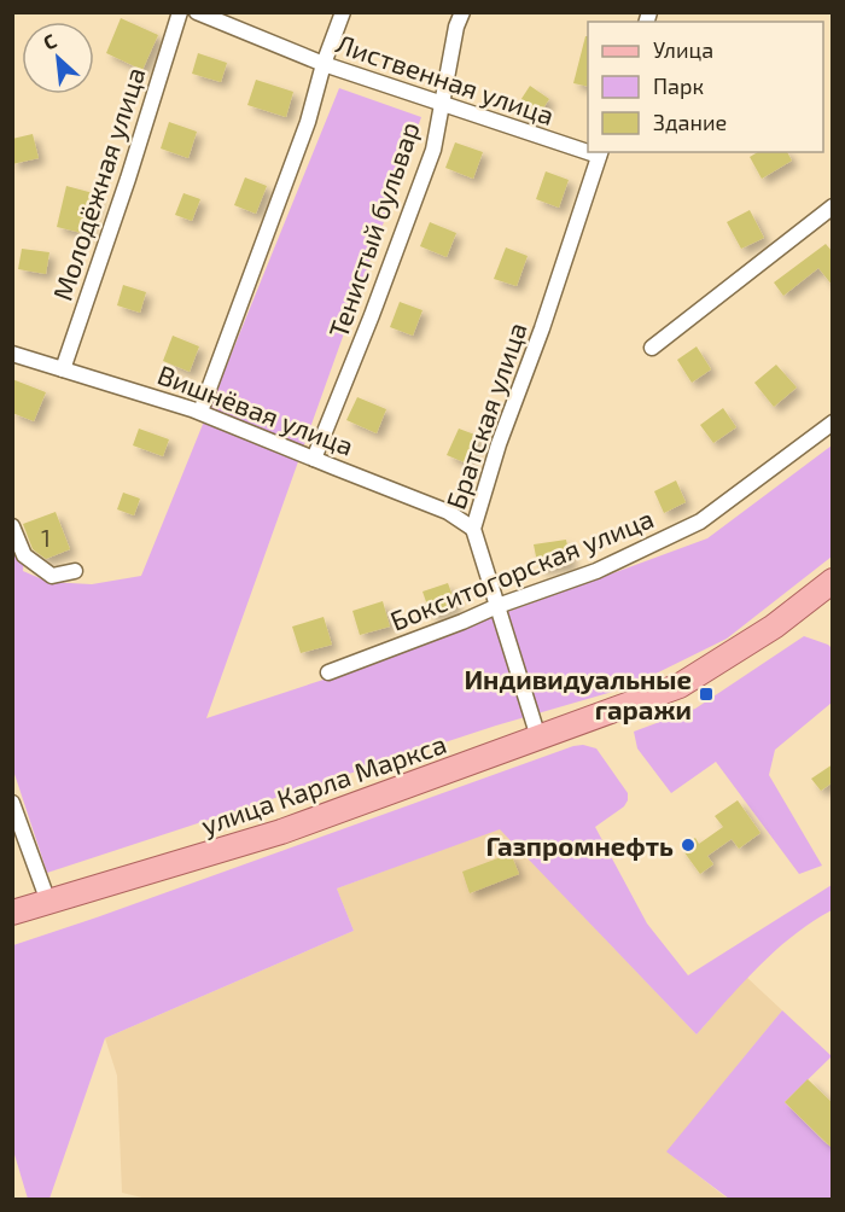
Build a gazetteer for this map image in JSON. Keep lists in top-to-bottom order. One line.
{"streets":{"main road":["улица Карла Маркса"],"street":["Лиственная улица","Молодёжная улица","Тенистый бульвар","Вишнёвая улица","Братская улица","Бокситогорская улица"]},"crossings":[["Лиственная улица","Тенистый бульвар"],["Молодёжная улица","Вишнёвая улица"],["Тенистый бульвар","Вишнёвая улица"],["Вишнёвая улица","Братская улица"],["Братская улица","Бокситогорская улица"],["Братская улица","улица Карла Маркса"]],"places":{"transit":["Индивидуальные гаражи"],"other":["Газпромнефть"]},"house_numbers":["1"],"legend":["Улица","Парк","Здание"],"north":"top left"}
